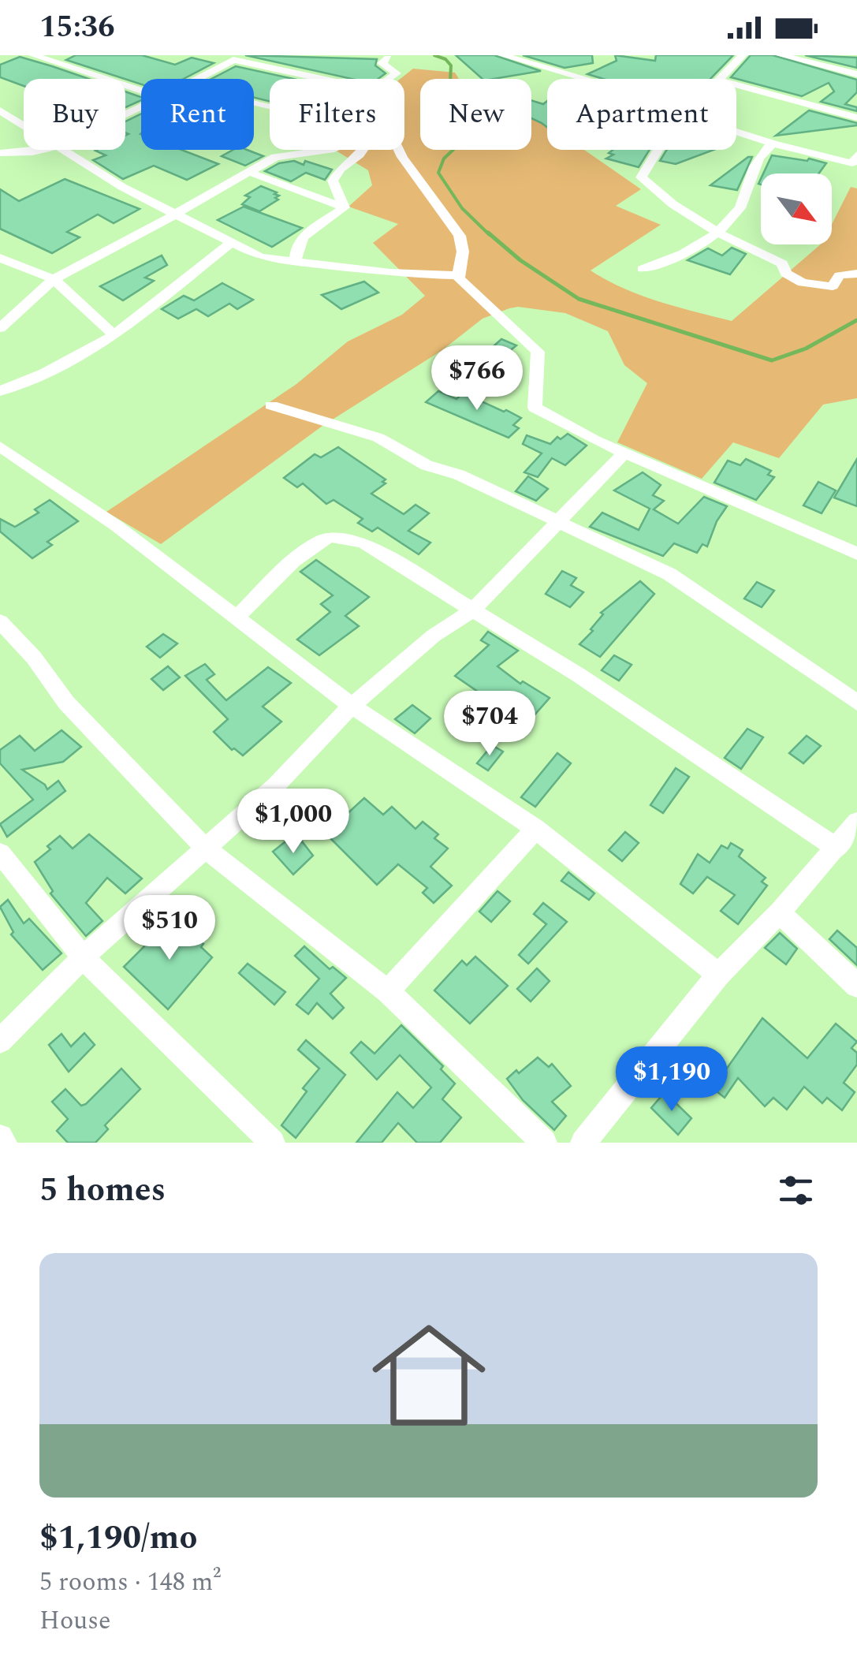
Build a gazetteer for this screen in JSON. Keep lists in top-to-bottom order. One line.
{"north":"bottom right","page":{"status":"15:36","chip":["Buy","Rent","Filters","New","Apartment"],"price":["$766","$704","$1,000","$510","$1,190"],"heading":"5 homes","list":[{"name":"$1,190/mo","note":"5 rooms · 148 m² · House"}]}}
